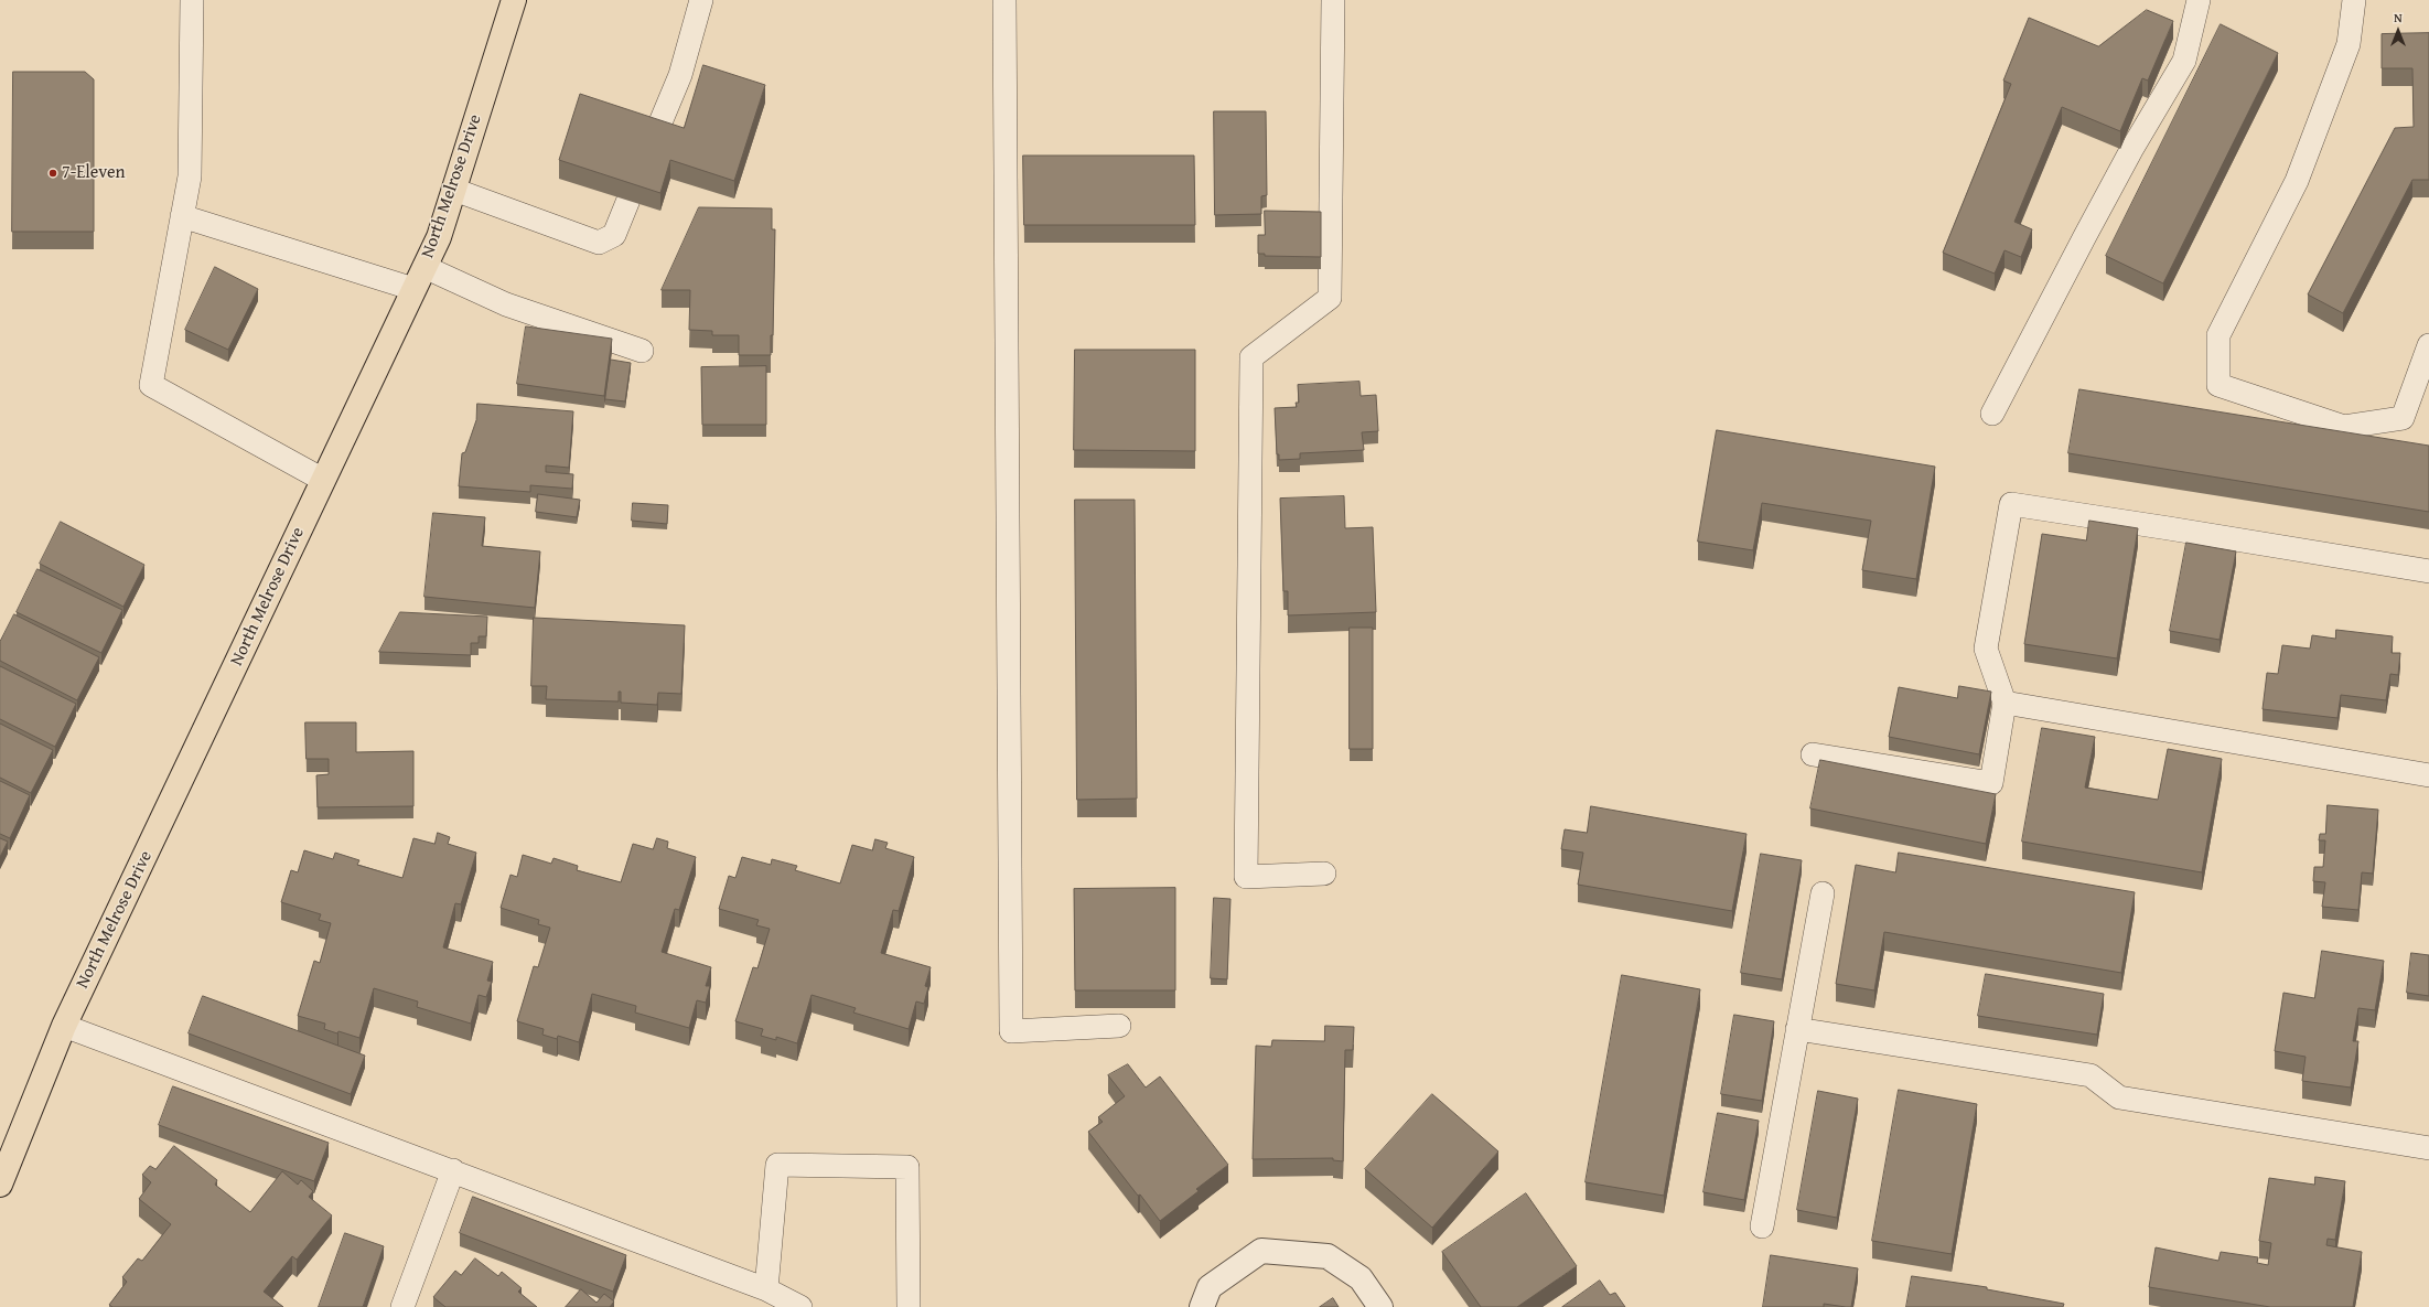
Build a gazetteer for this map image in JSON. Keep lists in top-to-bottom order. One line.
{"streets":{"main road":["North Melrose Drive"]},"places":["7-Eleven"],"north":"top"}
